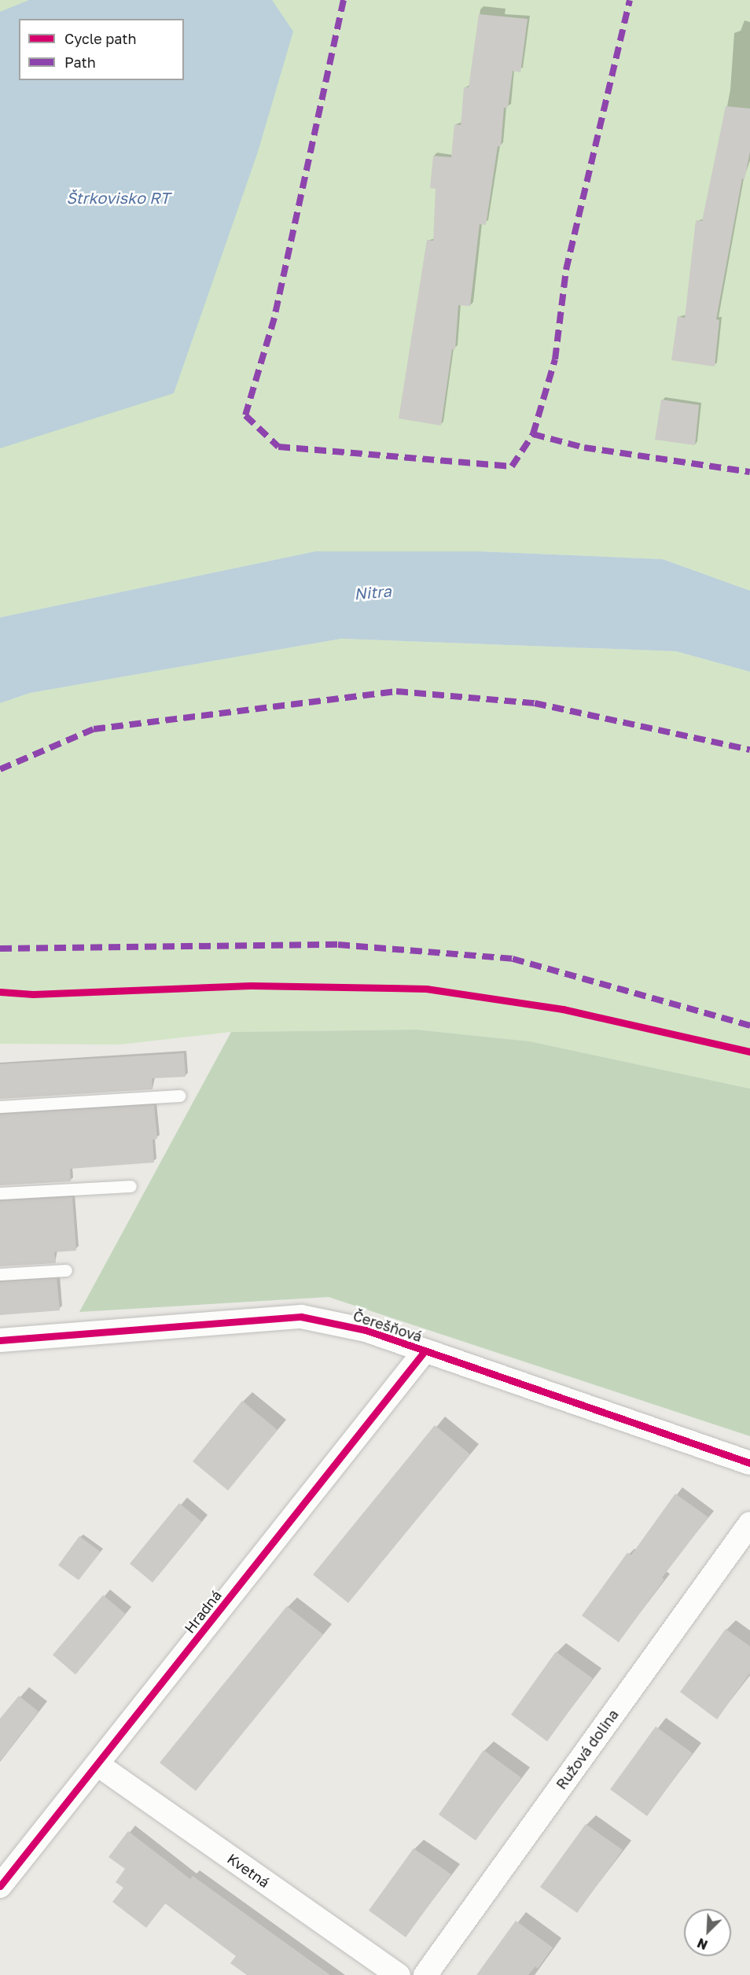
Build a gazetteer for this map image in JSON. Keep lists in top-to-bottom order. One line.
{"streets":{"street":["Čerešňová","Hradná","Ružová dolina","Kvetná"]},"crossings":[["Čerešňová","Hradná"],["Hradná","Kvetná"]],"water":["Štrkovisko RT","Nitra"],"legend":["Cycle path","Path"],"north":"bottom left"}
